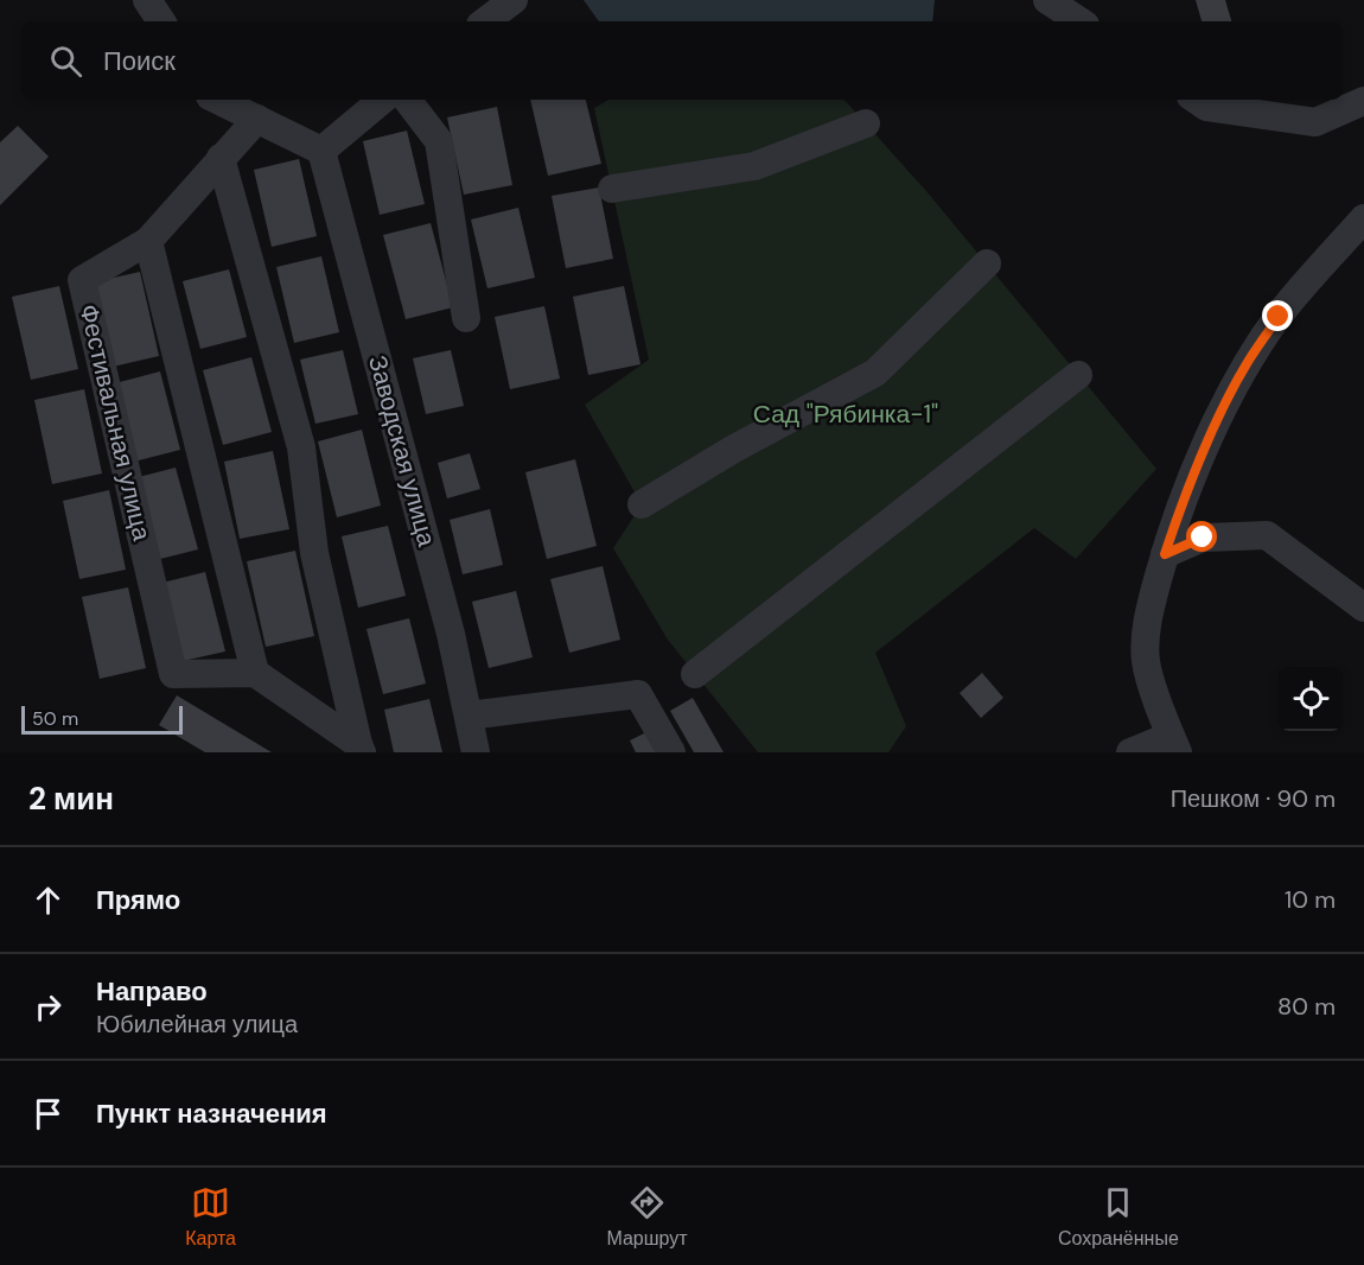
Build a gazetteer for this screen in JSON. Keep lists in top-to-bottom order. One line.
{"streets":{"street":["Фестивальная улица","Заводская улица"]},"parks":["Сад \"Рябинка-1\""],"scale_bar":"50 m","page":{"search":"Поиск","scale":"50 m","heading":["2 мин","Пешком · 90 m"],"list":[["Прямо","10 m"],["Направо","Юбилейная улица","80 m"],"Пункт назначения"],"nav":["Карта","Маршрут","Сохранённые"]}}
